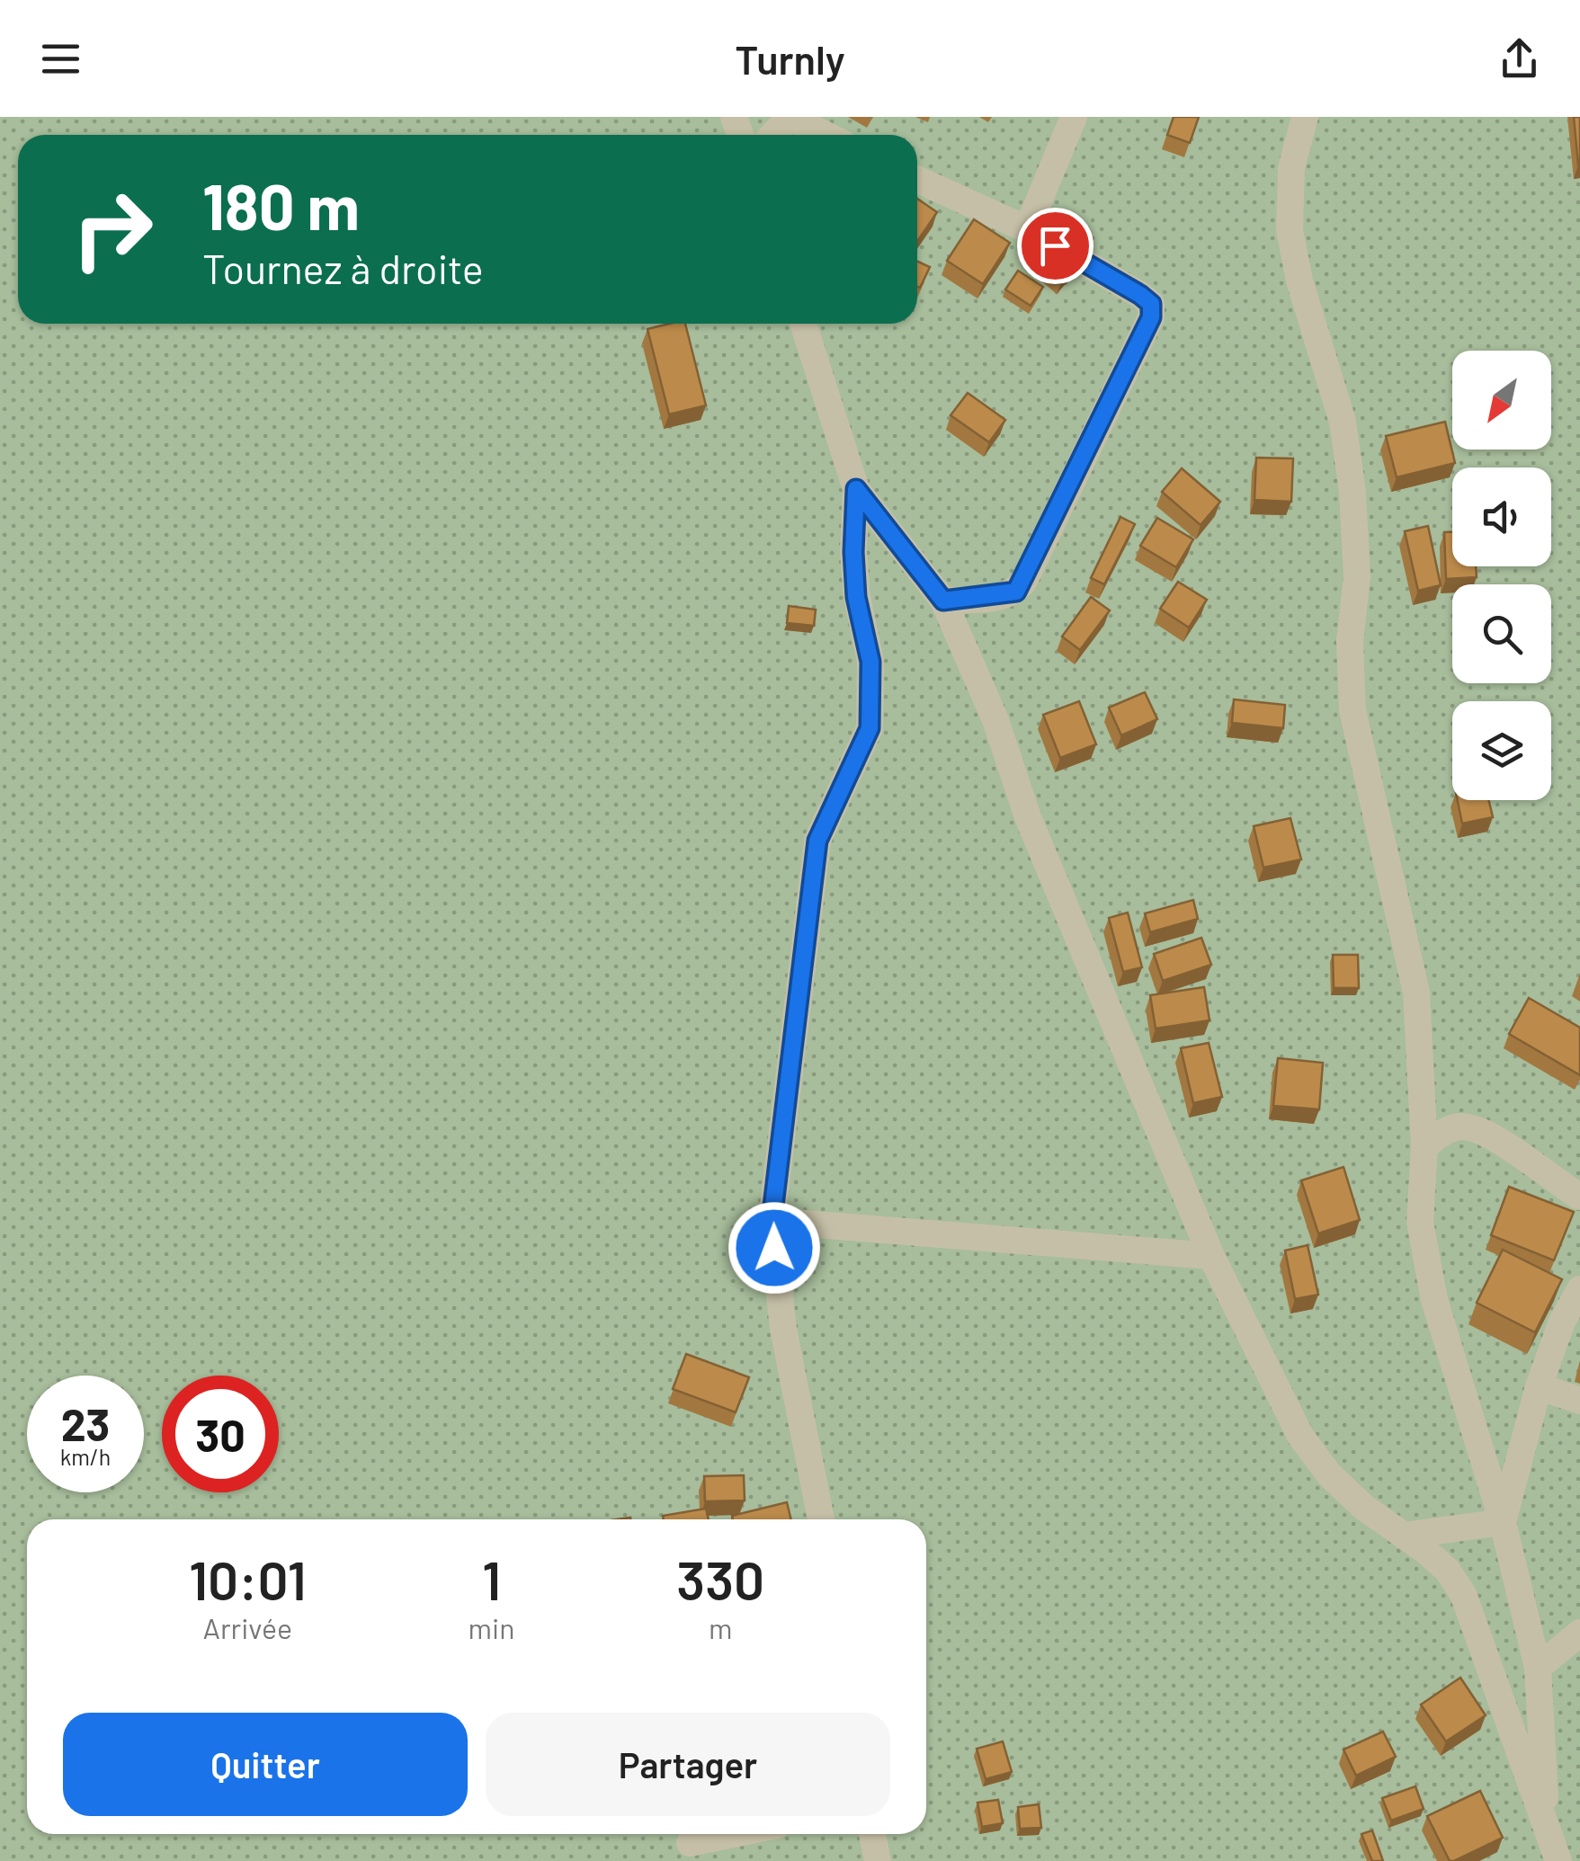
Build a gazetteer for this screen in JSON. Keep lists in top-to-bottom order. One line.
{"north":"bottom left","page":{"header":"Turnly","turn":["180 m","Tournez à droite"],"speed":"23 km/h","limit":"30","eta":["10:01","Arrivée","1","min","330","m"],"buttons":["Quitter","Partager"]}}
